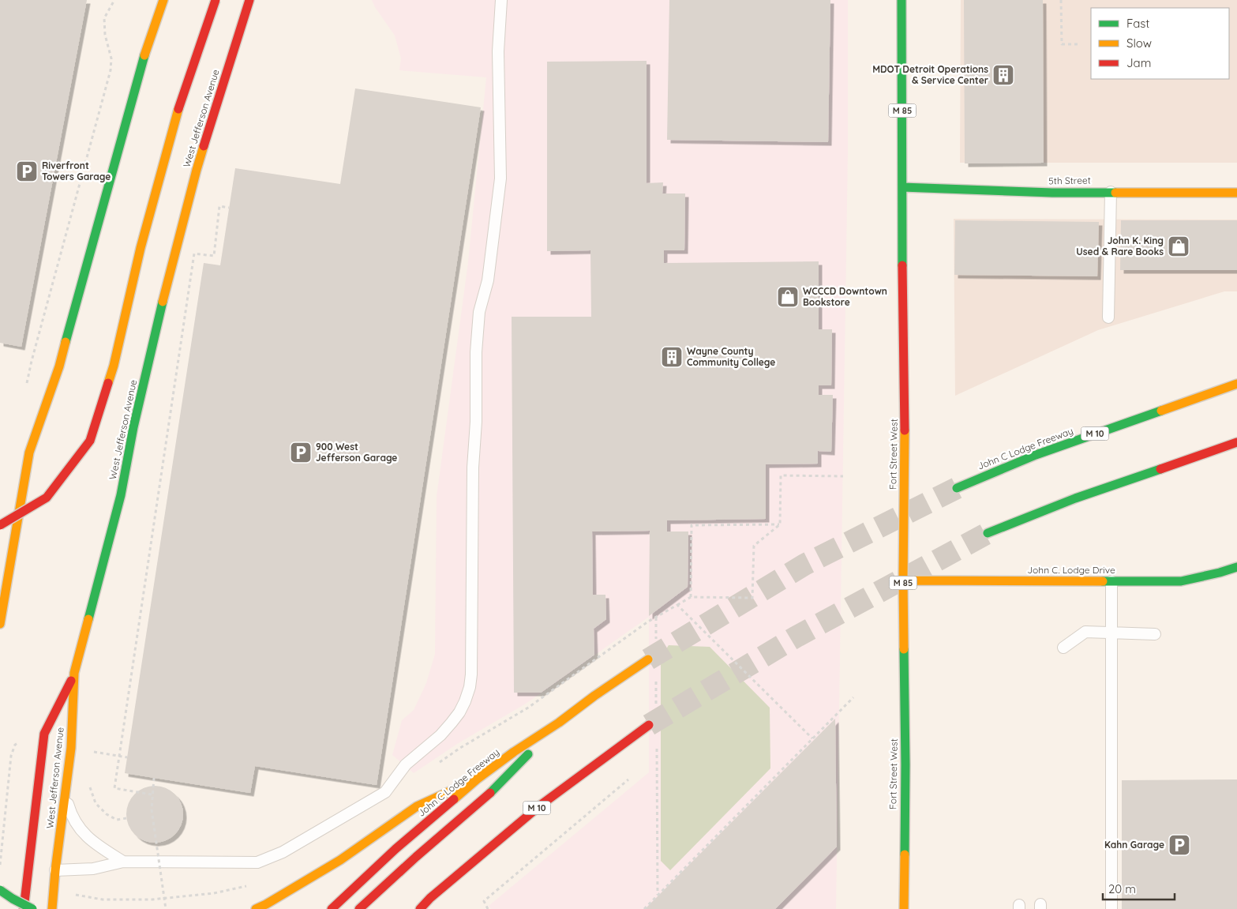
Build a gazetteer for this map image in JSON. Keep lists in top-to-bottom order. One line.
{"streets":{"main road":["M 85","West Jefferson Avenue","5th Street","M 10","John C Lodge Freeway","Fort Street West","John C. Lodge Drive"]},"crossings":[["5th Street","Fort Street West"],["Fort Street West","John C. Lodge Drive"]],"places":{"building":["MDOT Detroit Operations & Service Center","Wayne County Community College"],"parking":["Riverfront Towers Garage","900 West Jefferson Garage","Kahn Garage"],"shop":["John K. King Used & Rare Books","WCCCD Downtown Bookstore"]},"legend":["Fast","Slow","Jam"],"scale_bar":"20 m"}
